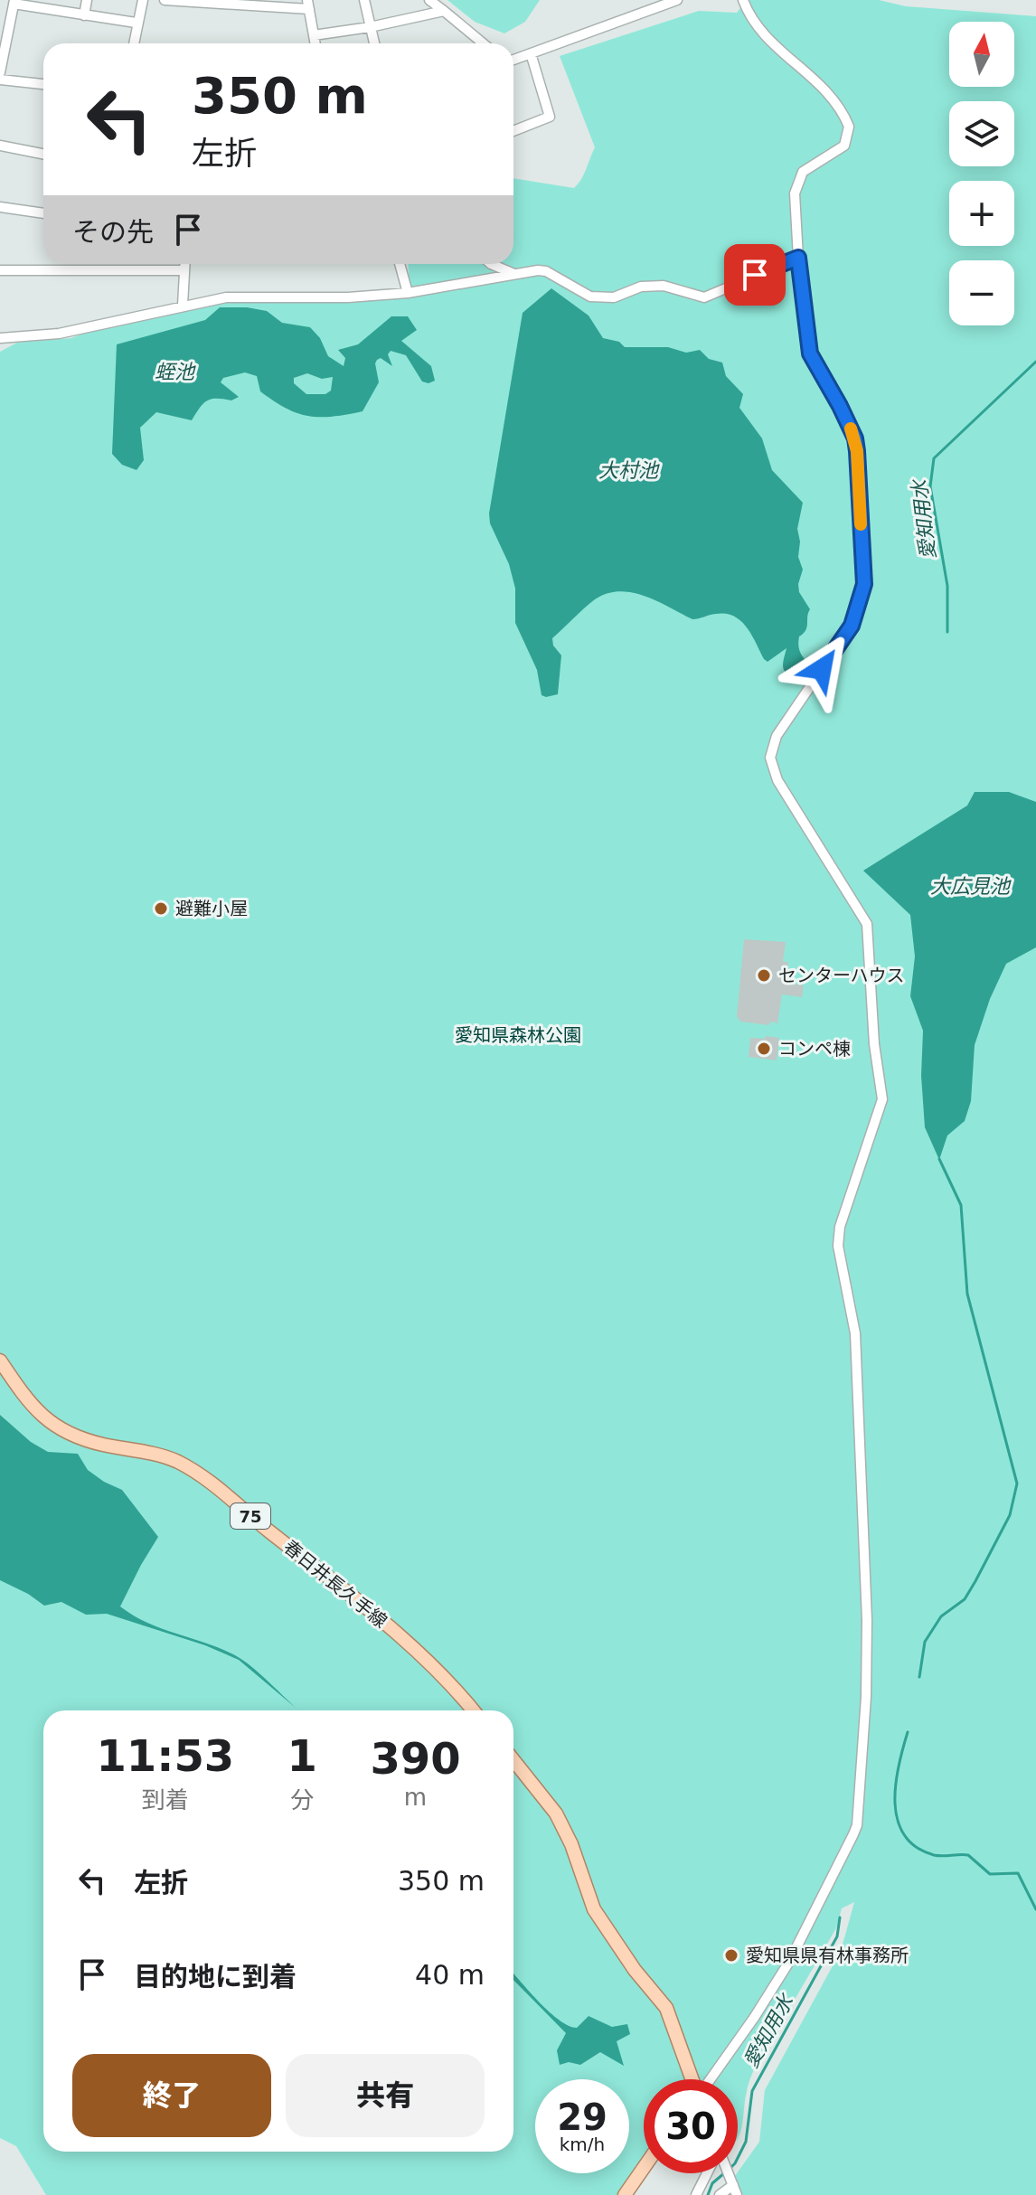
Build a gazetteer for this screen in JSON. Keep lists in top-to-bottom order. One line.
{"streets":{"main road":["75","春日井長久手線"]},"water":["蛭池","大村池","愛知用水","大広見池"],"parks":["愛知県森林公園"],"places":["避難小屋","センターハウス","コンペ棟","愛知県県有林事務所"],"north":"top","page":{"map_buttons":["+","−"],"turn":["350 m","左折"],"then":"その先","eta":["11:53","到着","1","分","390","m"],"list":[{"name":"左折","value":"350 m"},{"name":"目的地に到着","value":"40 m"}],"buttons":["終了","共有"],"speed":"29 km/h","limit":"30"}}
